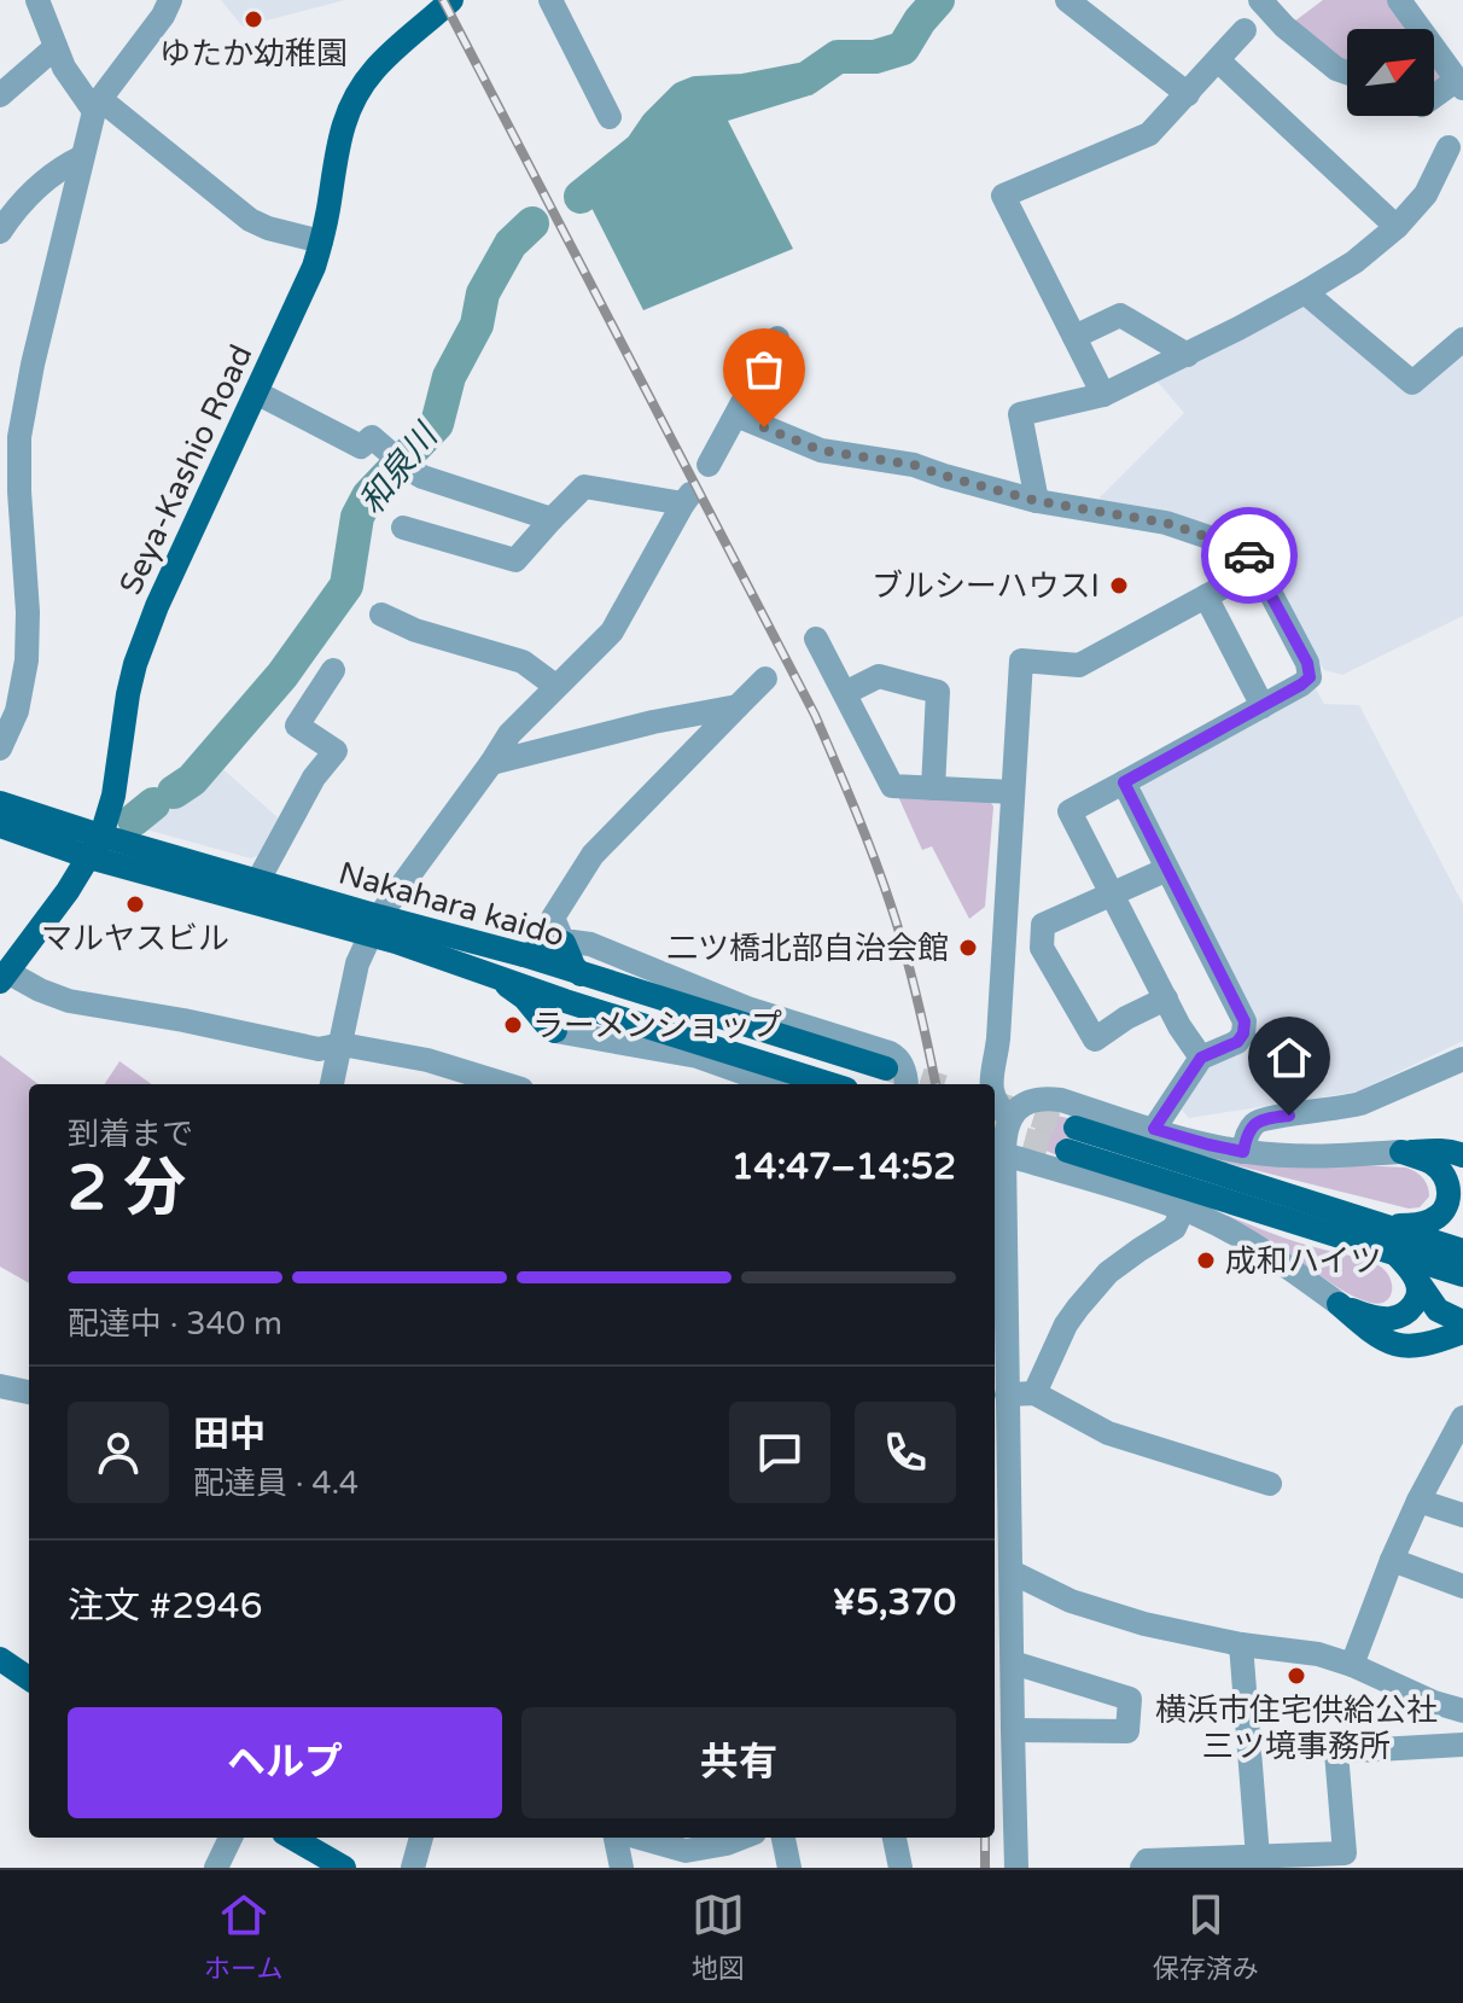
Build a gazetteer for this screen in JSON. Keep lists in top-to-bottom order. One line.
{"streets":{"main road":["Seya-Kashio Road","Nakahara kaido"]},"crossings":[["Seya-Kashio Road","Nakahara kaido"]],"water":["和泉川"],"places":["ゆたか幼稚園","ブルシーハウスI","マルヤスビル","二ツ橋北部自治会館","ラーメンショップ","成和ハイツ","横浜市住宅供給公社 三ツ境事務所"],"north":"top right","page":{"heading":["2 分","到着まで","14:47–14:52"],"panel":["田中","配達員 · 4.4","注文 #2946","¥5,370"],"bar":"配達中 · 340 m","buttons":["ヘルプ","共有"],"tabs":["ホーム","地図","保存済み"]}}
